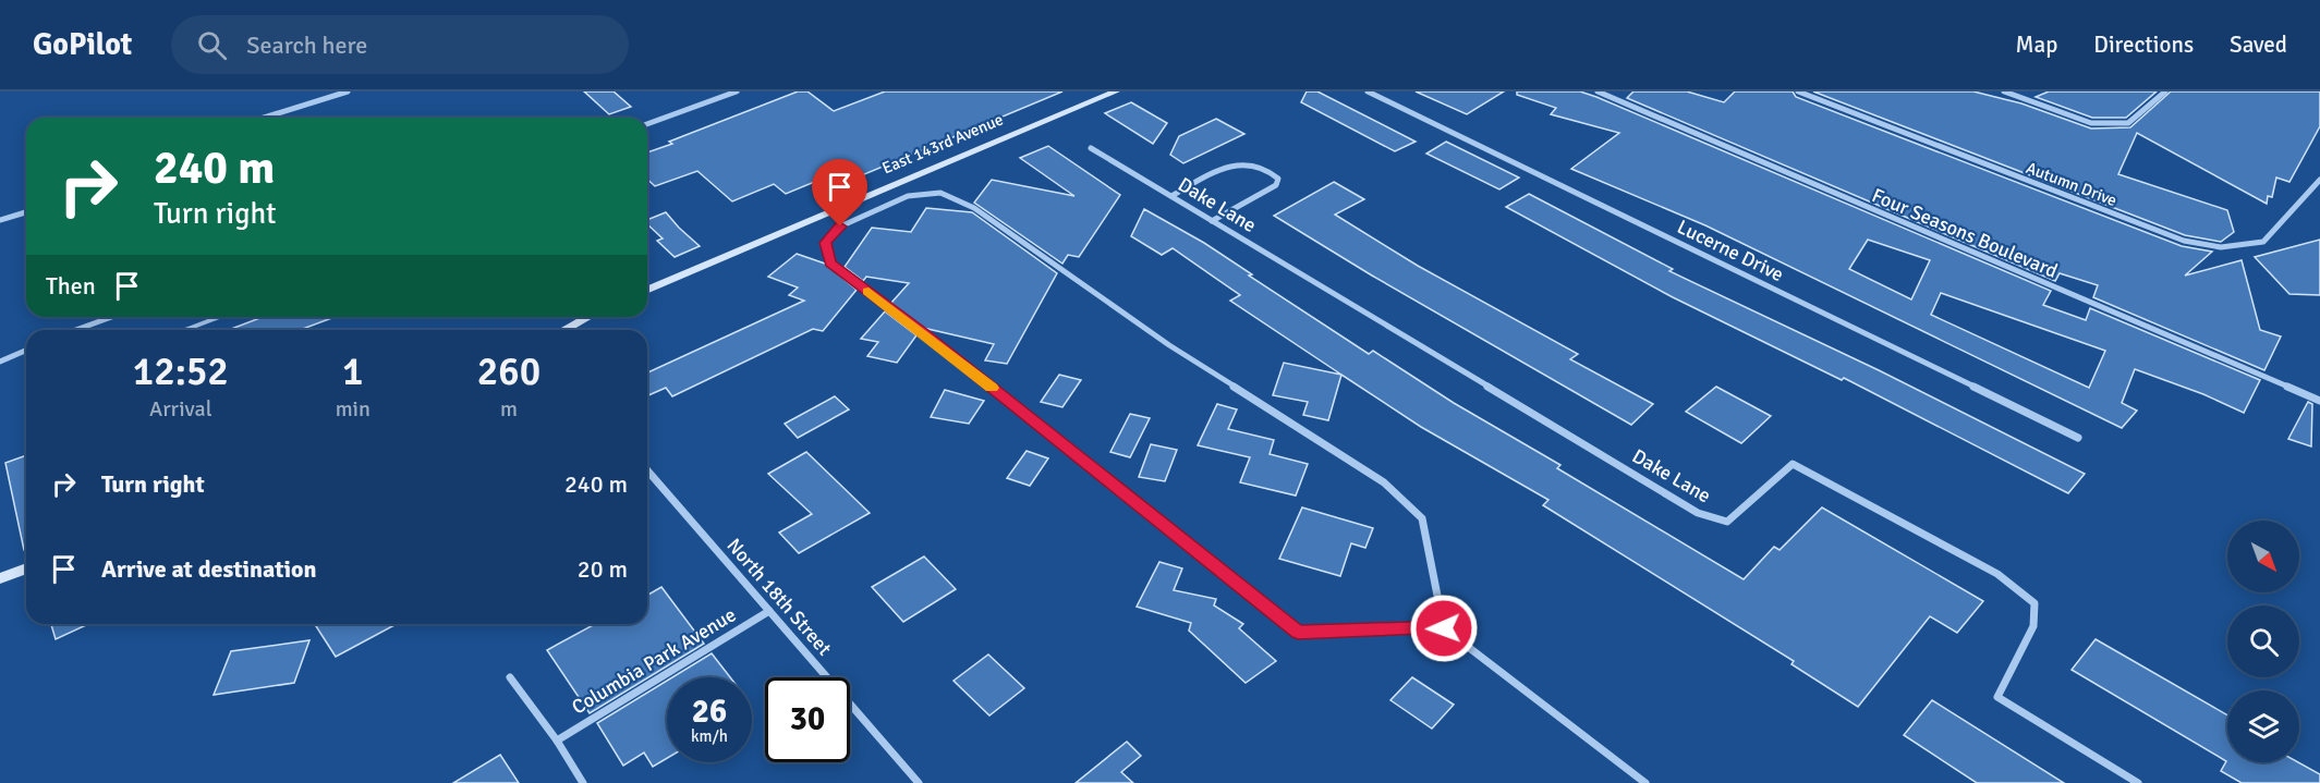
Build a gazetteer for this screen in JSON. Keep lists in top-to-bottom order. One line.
{"streets":{"street":["East 143rd Avenue","Autumn Drive","Dake Lane","Four Seasons Boulevard","Lucerne Drive","North 18th Street","Columbia Park Avenue"]},"crossings":[["North 18th Street","Columbia Park Avenue"]],"north":"bottom right","page":{"header":"GoPilot","search":"Search here","nav":["Map","Directions","Saved"],"turn":["240 m","Turn right"],"then":"Then","eta":["12:52","Arrival","1","min","260","m"],"list":[{"name":"Turn right","value":"240 m"},{"name":"Arrive at destination","value":"20 m"}],"speed":"26 km/h","limit":"30"}}
